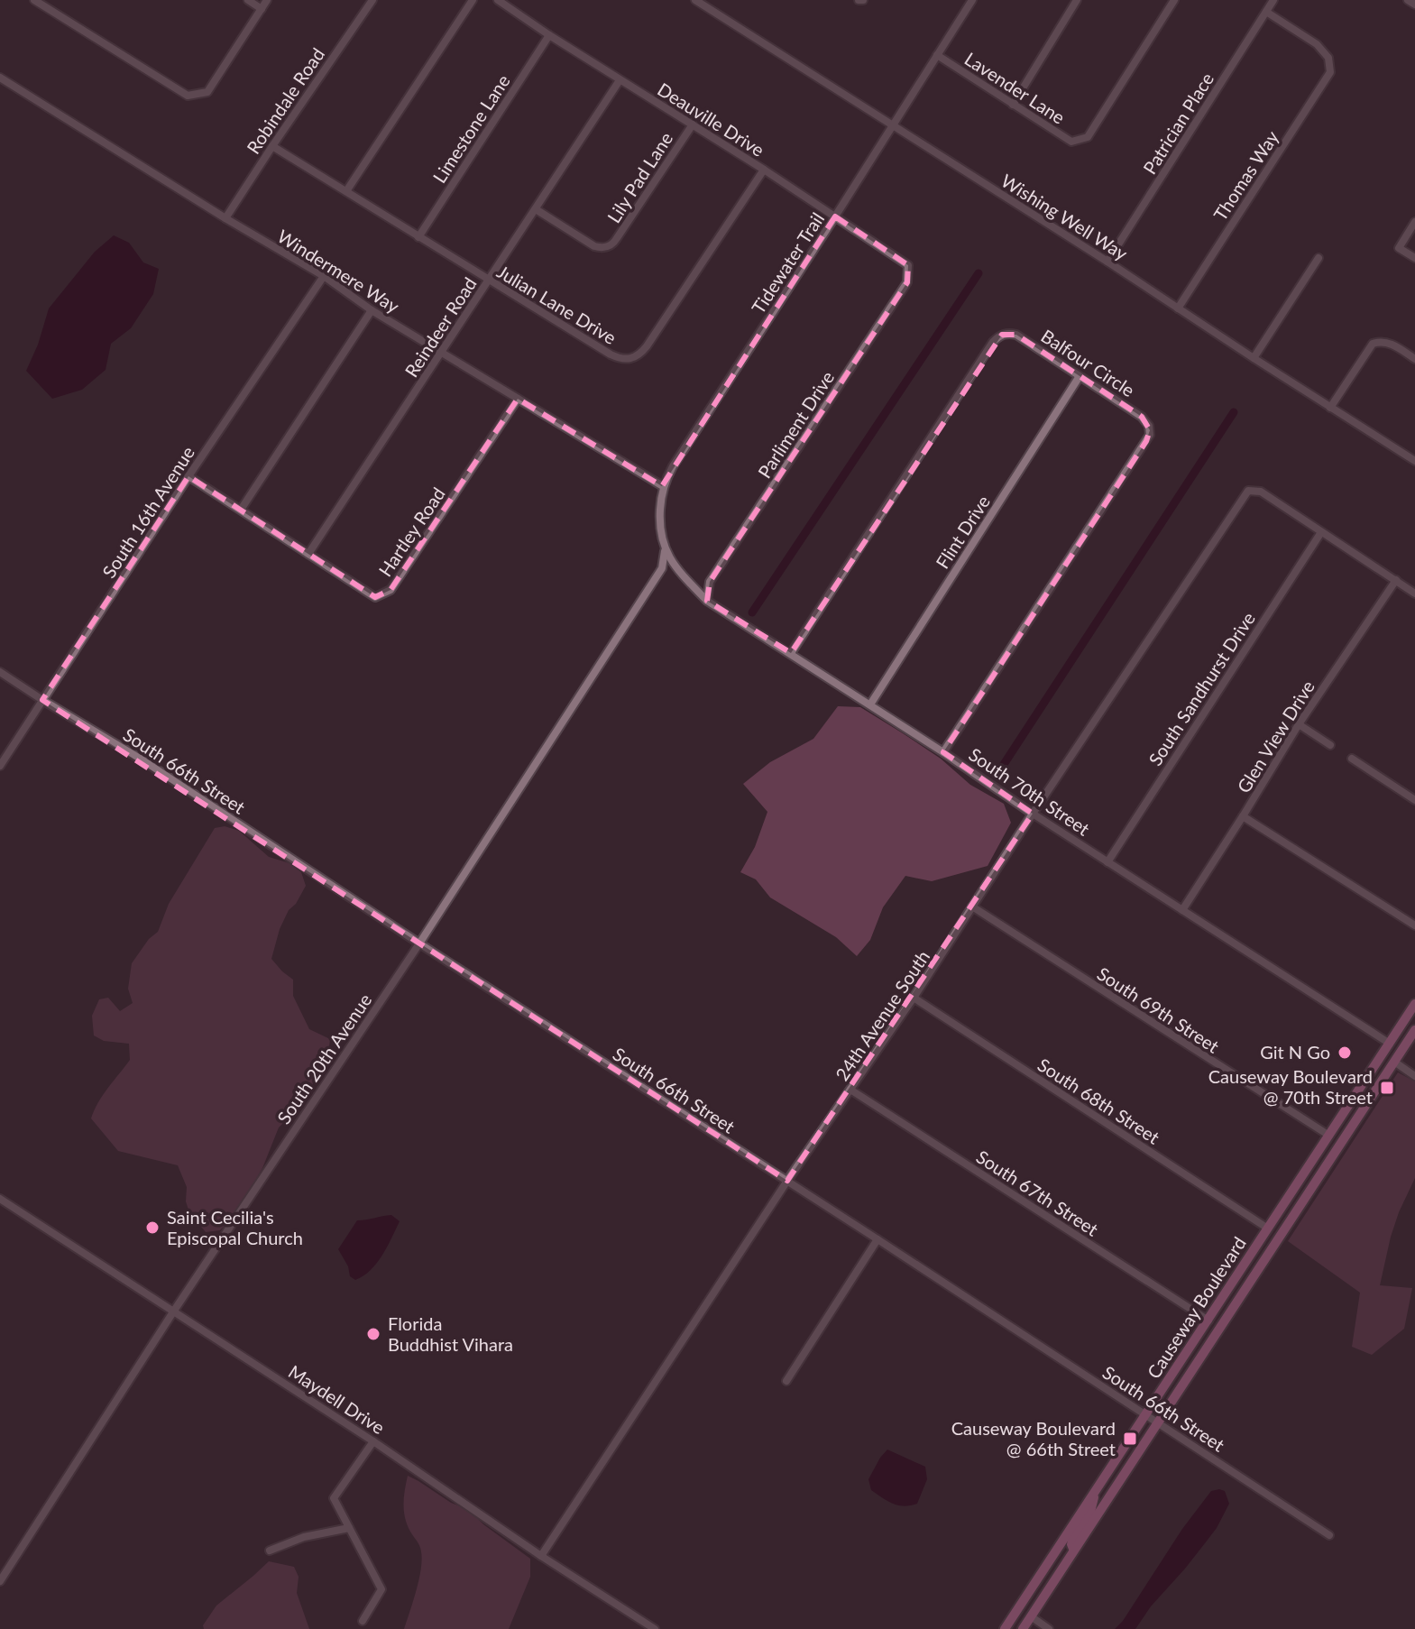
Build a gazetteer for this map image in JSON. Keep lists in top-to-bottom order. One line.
{"streets":{"main road":["Causeway Boulevard"],"street":["Lavender Lane","Robindale Road","Deauville Drive","Patrician Place","Limestone Lane","Thomas Way","Lily Pad Lane","Wishing Well Way","Tidewater Trail","Windermere Way","Julian Lane Drive","Reindeer Road","Balfour Circle","Parliment Drive","South 16th Avenue","Hartley Road","Flint Drive","South Sandhurst Drive","Glen View Drive","South 66th Street","South 70th Street","South 69th Street","24th Avenue South","South 20th Avenue","South 68th Street","South 67th Street","Maydell Drive"]},"crossings":[["Lavender Lane","Tidewater Trail"],["Robindale Road","Windermere Way"],["Robindale Road","Julian Lane Drive"],["Deauville Drive","Limestone Lane"],["Deauville Drive","Lily Pad Lane"],["Deauville Drive","Tidewater Trail"],["Deauville Drive","Julian Lane Drive"],["Deauville Drive","Reindeer Road"],["Deauville Drive","Parliment Drive"],["Patrician Place","Thomas Way"],["Patrician Place","Wishing Well Way"],["Limestone Lane","Julian Lane Drive"],["Thomas Way","Wishing Well Way"],["Lily Pad Lane","Reindeer Road"],["Wishing Well Way","Tidewater Trail"],["Tidewater Trail","Windermere Way"],["Tidewater Trail","South 70th Street"],["Tidewater Trail","South 20th Avenue"],["Windermere Way","Reindeer Road"],["Windermere Way","South 16th Avenue"],["Windermere Way","Hartley Road"],["Julian Lane Drive","Reindeer Road"],["Reindeer Road","Hartley Road"],["Balfour Circle","Flint Drive"],["Balfour Circle","South 70th Street"],["Parliment Drive","South 70th Street"],["South 16th Avenue","Hartley Road"],["South 16th Avenue","South 66th Street"],["Flint Drive","South 70th Street"],["South Sandhurst Drive","South 70th Street"],["South Sandhurst Drive","24th Avenue South"],["Glen View Drive","South 70th Street"],["South 66th Street","24th Avenue South"],["South 66th Street","South 20th Avenue"],["South 66th Street","Causeway Boulevard"],["South 70th Street","24th Avenue South"],["South 70th Street","South 20th Avenue"],["South 70th Street","Causeway Boulevard"],["South 69th Street","24th Avenue South"],["South 69th Street","Causeway Boulevard"],["24th Avenue South","South 68th Street"],["24th Avenue South","South 67th Street"],["24th Avenue South","Maydell Drive"],["South 20th Avenue","Maydell Drive"],["South 68th Street","Causeway Boulevard"],["South 67th Street","Causeway Boulevard"]],"places":{"other":["Git N Go","Saint Cecilia's Episcopal Church","Florida Buddhist Vihara"],"transit":["Causeway Boulevard @ 70th Street","Causeway Boulevard @ 66th Street"]}}
